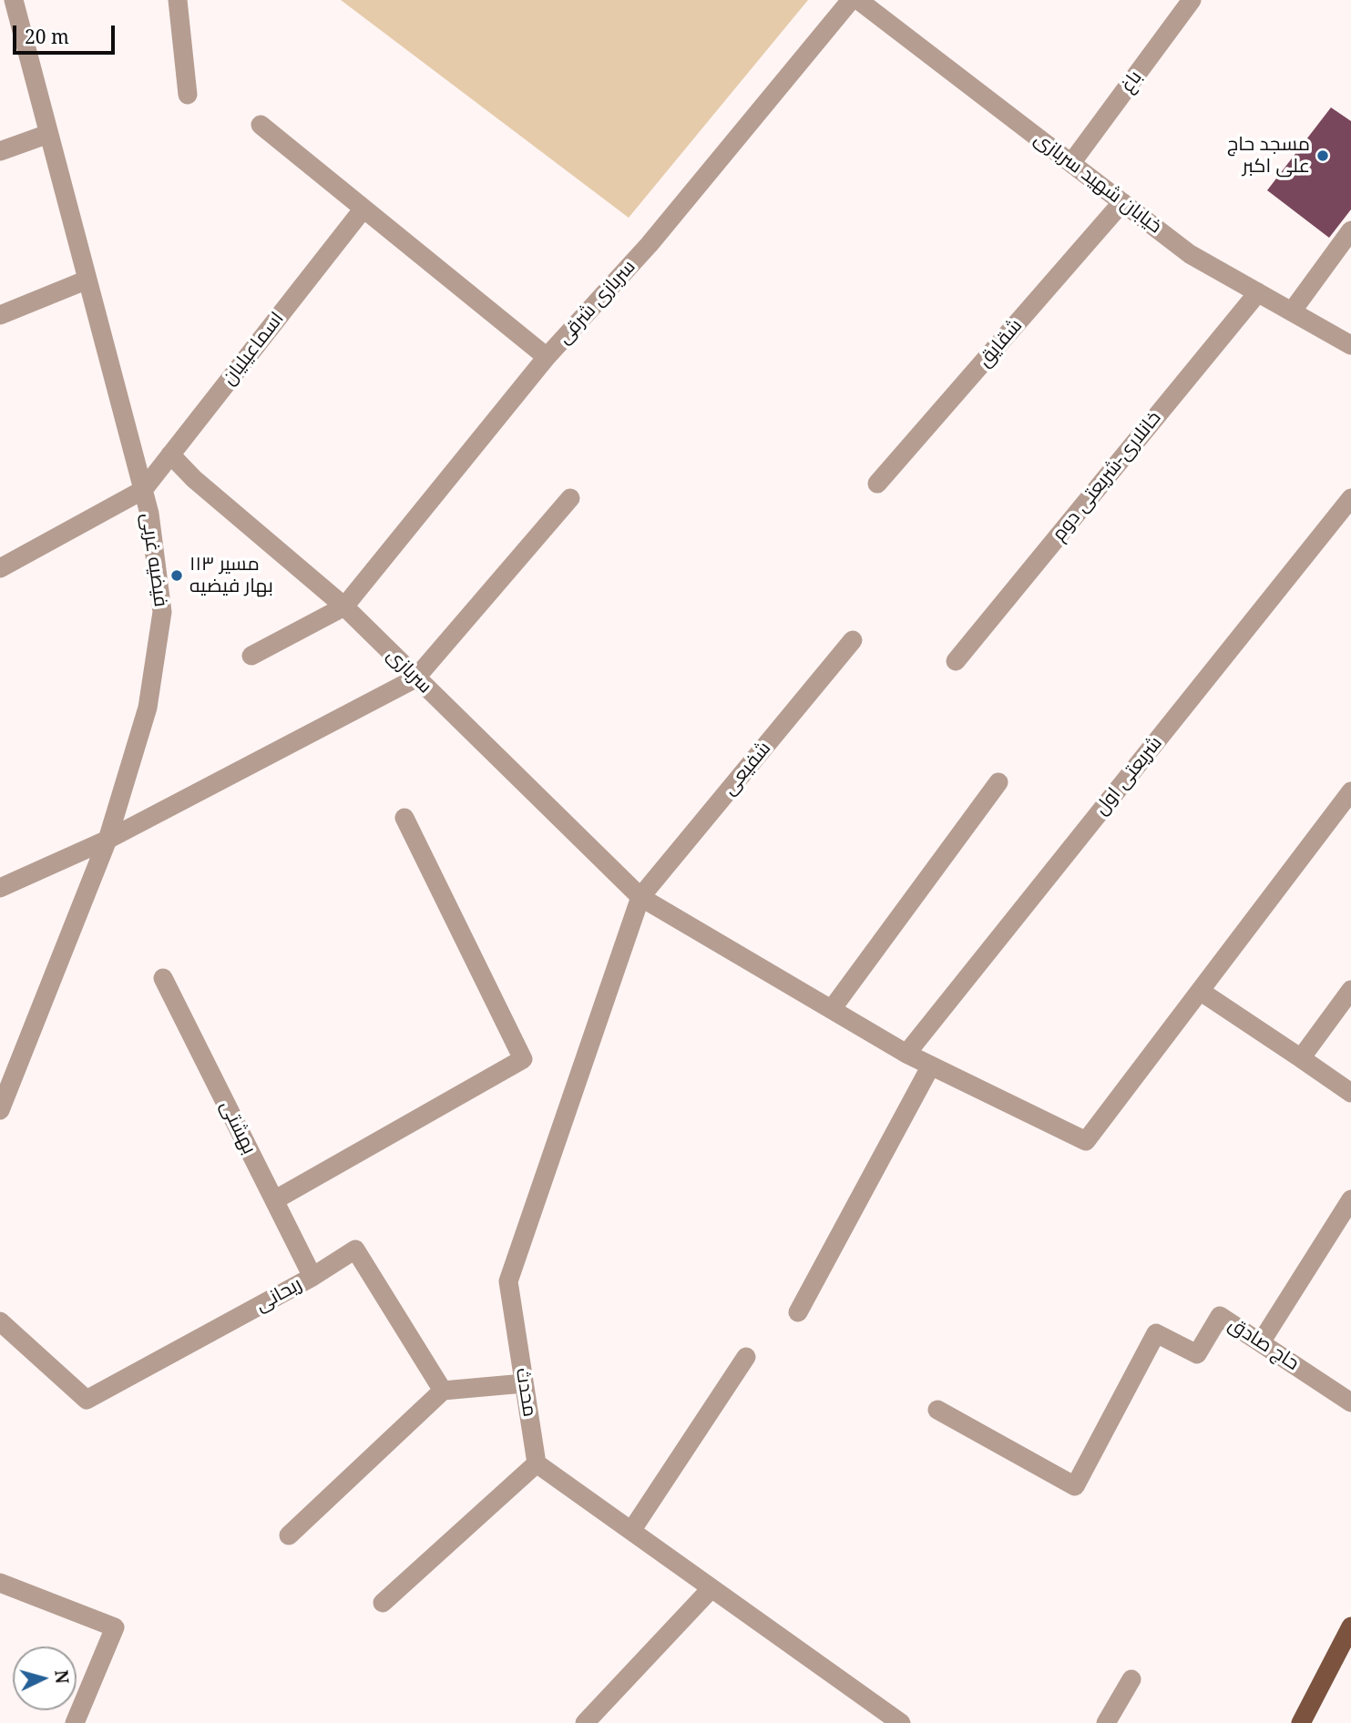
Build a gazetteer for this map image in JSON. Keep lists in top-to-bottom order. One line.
{"streets":{"street":["باغ","خیابان شهید سربازی","سربازی شرقی","شقایق","اسماعیلیان","خانلاری-شریعتی دوم","فیضیه غربی","سربازی","شفیعی","شریعتی اول","بهشتی","ریحانی","حاج صادق","محدث"]},"crossings":[["باغ","خیابان شهید سربازی"],["خیابان شهید سربازی","شقایق"],["خیابان شهید سربازی","خانلاری-شریعتی دوم"],["سربازی شرقی","سربازی"],["اسماعیلیان","فیضیه غربی"],["اسماعیلیان","سربازی"],["سربازی","شفیعی"],["سربازی","شریعتی اول"],["سربازی","محدث"],["شفیعی","محدث"],["بهشتی","ریحانی"]],"places":["مسجد حاج علی اکبر","مسیر ۱۱۳ بهار فیضیه"],"scale_bar":"20 m","north":"right"}
